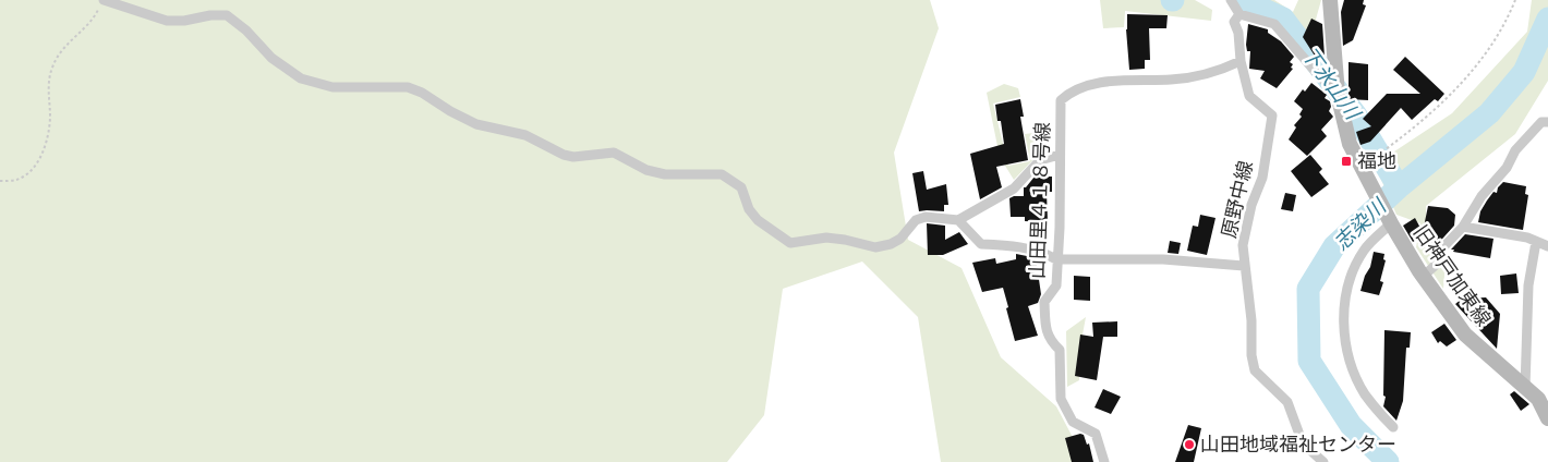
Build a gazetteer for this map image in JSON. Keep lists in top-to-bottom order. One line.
{"streets":{"street":["原野中線","山田里４１８号線","旧神戸加東線"]},"crossings":[["原野中線","山田里４１８号線"]],"water":["下氷山川","志染川"],"places":{"transit":["福地"],"other":["山田地域福祉センター"]}}
